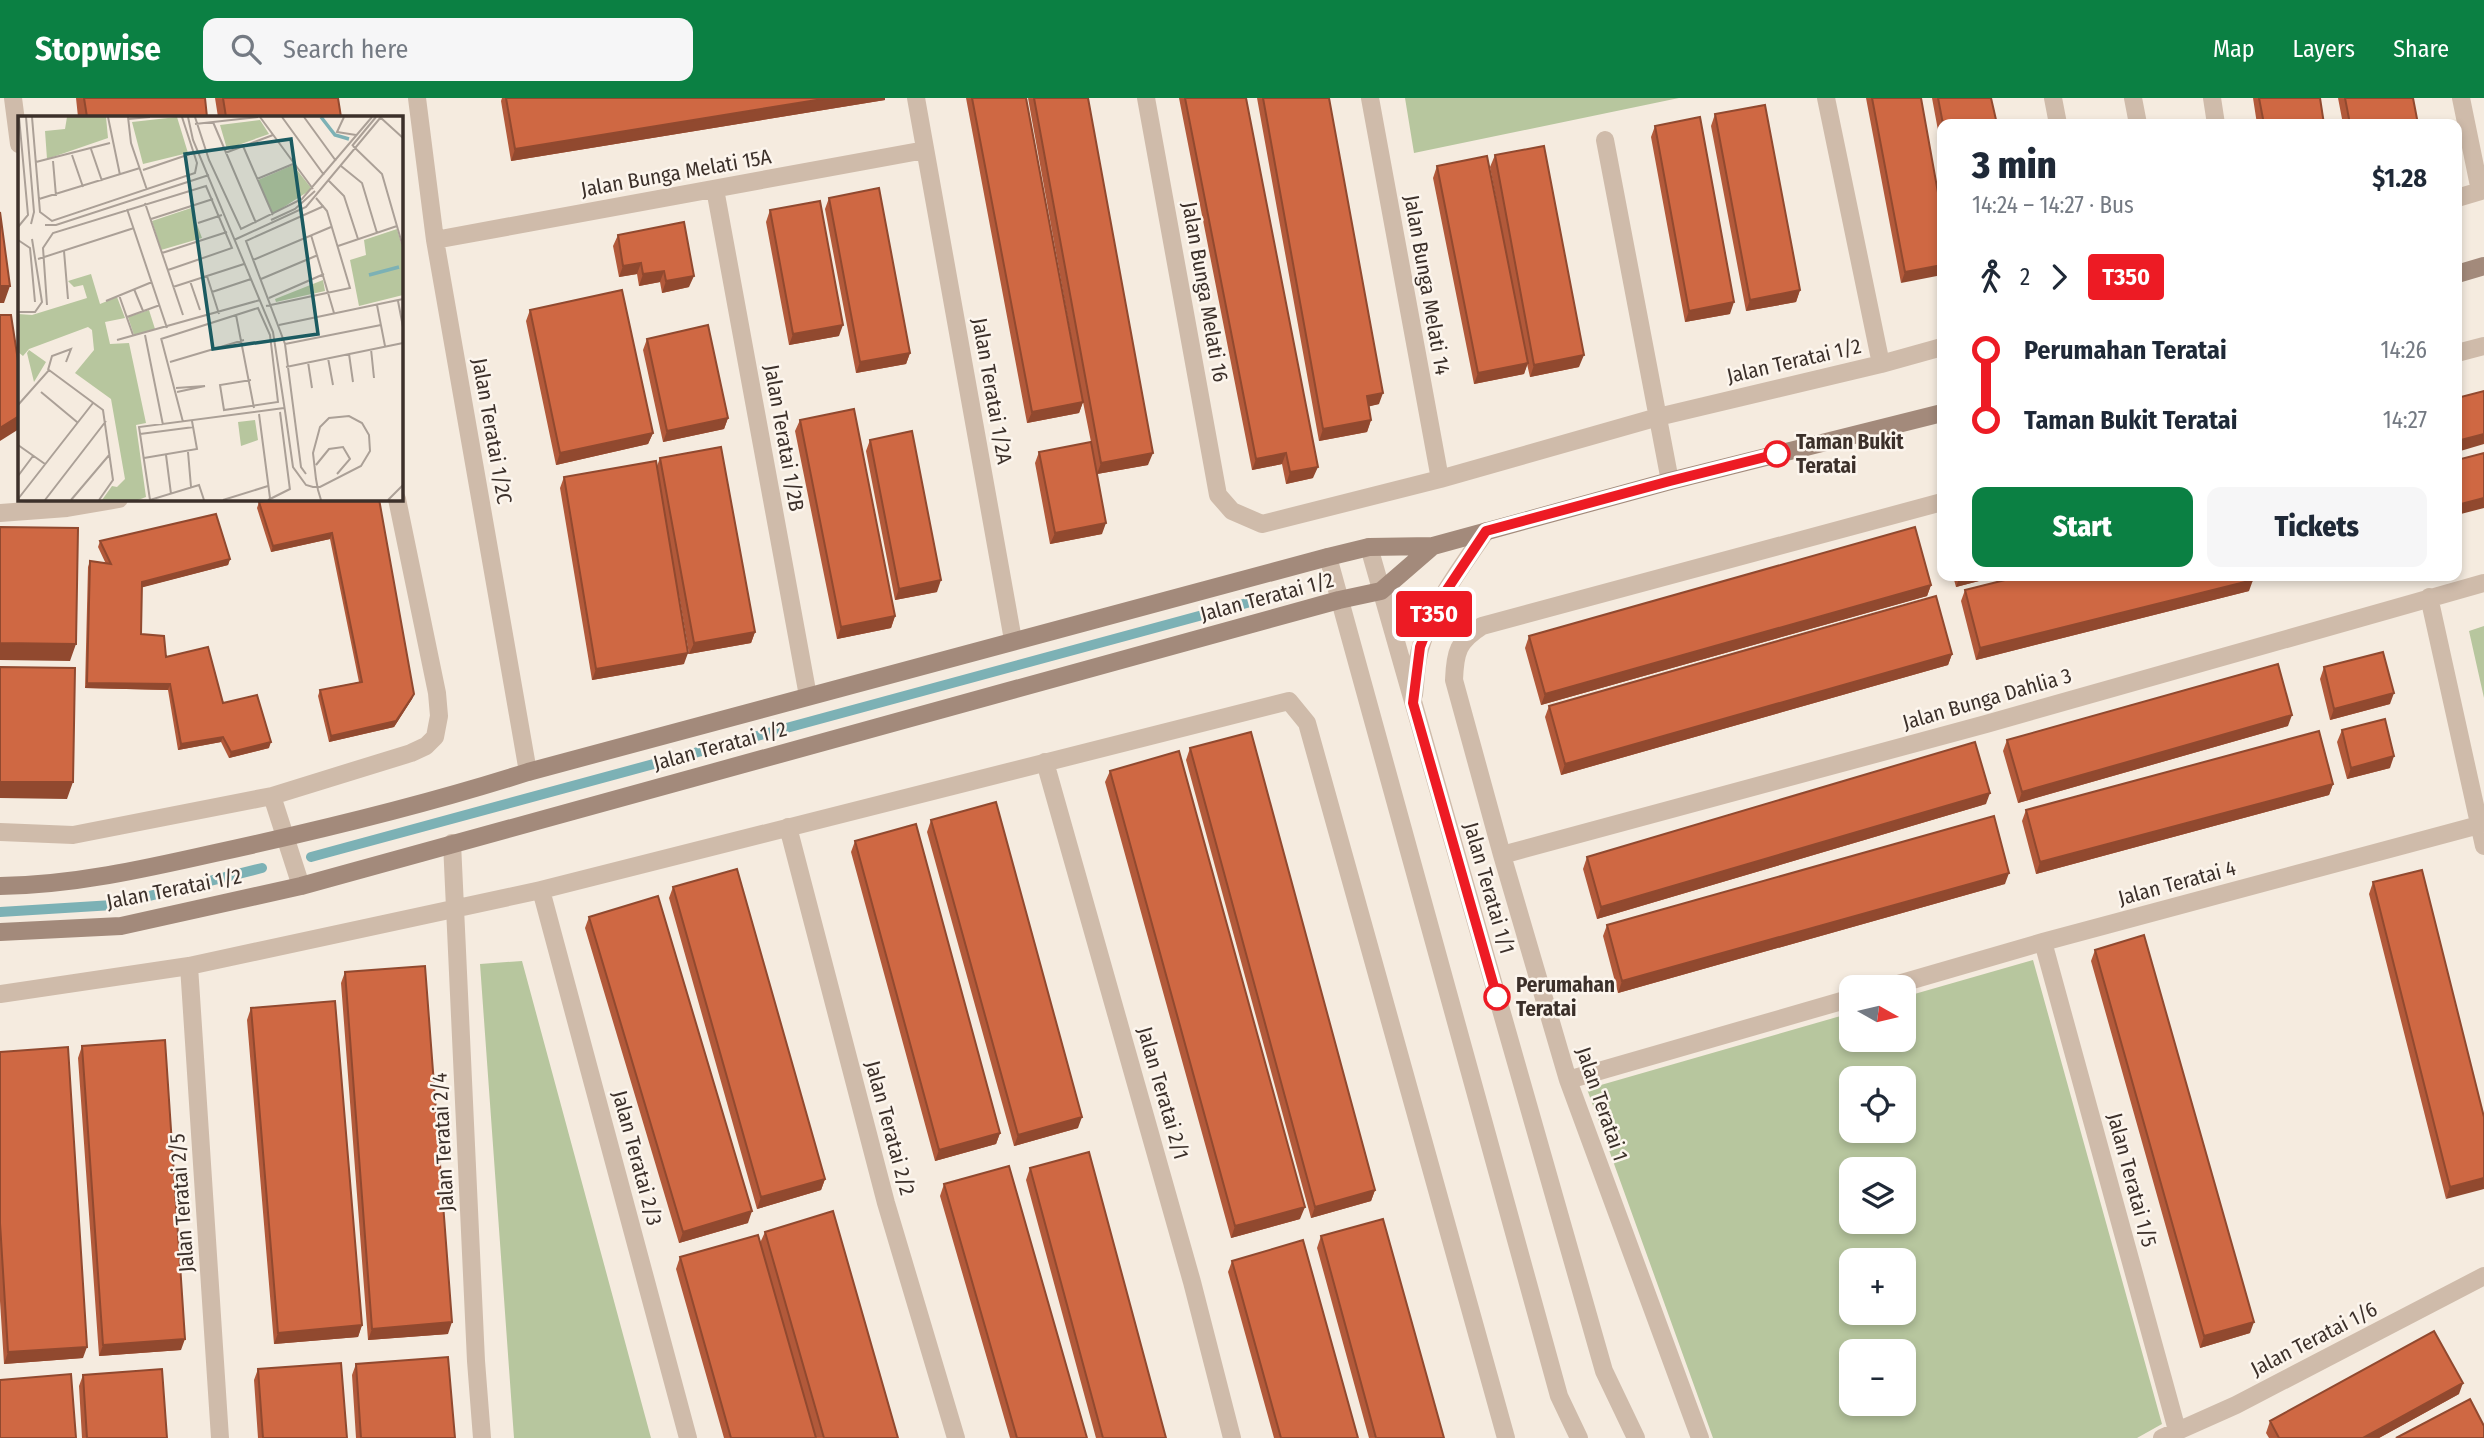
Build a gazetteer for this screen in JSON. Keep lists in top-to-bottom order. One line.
{"streets":{"main road":["Jalan Teratai 1/2"],"street":["Jalan Bunga Melati 15A","Jalan Bunga Melati 14","Jalan Bunga Melati 16","Jalan Teratai 1/2A","Jalan Teratai 1/2C","Jalan Teratai 1/2B","Jalan Bunga Dahlia 3","Jalan Teratai 4","Jalan Teratai 1/1","Jalan Teratai 2/1","Jalan Teratai 1","Jalan Teratai 2/2","Jalan Teratai 2/4","Jalan Teratai 2/3","Jalan Teratai 1/5","Jalan Teratai 2/5","Jalan Teratai 1/6"]},"crossings":[["Jalan Bunga Melati 15A","Jalan Teratai 1/2A"],["Jalan Bunga Melati 15A","Jalan Teratai 1/2C"],["Jalan Bunga Melati 15A","Jalan Teratai 1/2B"],["Jalan Bunga Melati 14","Jalan Teratai 1/2"],["Jalan Bunga Melati 16","Jalan Teratai 1/2"],["Jalan Teratai 1/2","Jalan Teratai 1/2A"],["Jalan Teratai 1/2","Jalan Teratai 1/2C"],["Jalan Teratai 1/2","Jalan Teratai 1/2B"],["Jalan Teratai 1/2","Jalan Teratai 1/1"],["Jalan Teratai 1/2","Jalan Teratai 2/4"],["Jalan Bunga Dahlia 3","Jalan Teratai 1"],["Jalan Teratai 4","Jalan Teratai 1/5"],["Jalan Teratai 1/5","Jalan Teratai 1/6"]],"places":["Taman Bukit Teratai","Perumahan Teratai"],"lines":["bus line T350"],"north":"right","page":{"header":"Stopwise","search":"Search here","nav":["Map","Layers","Share"],"on_map":"T350","heading":["3 min","14:24 – 14:27 · Bus","$1.28"],"legs":["2","T350"],"list":[{"name":"Perumahan Teratai","value":"14:26"},{"name":"Taman Bukit Teratai","value":"14:27"}],"buttons":["Start","Tickets"],"map_buttons":["+","−"]}}
